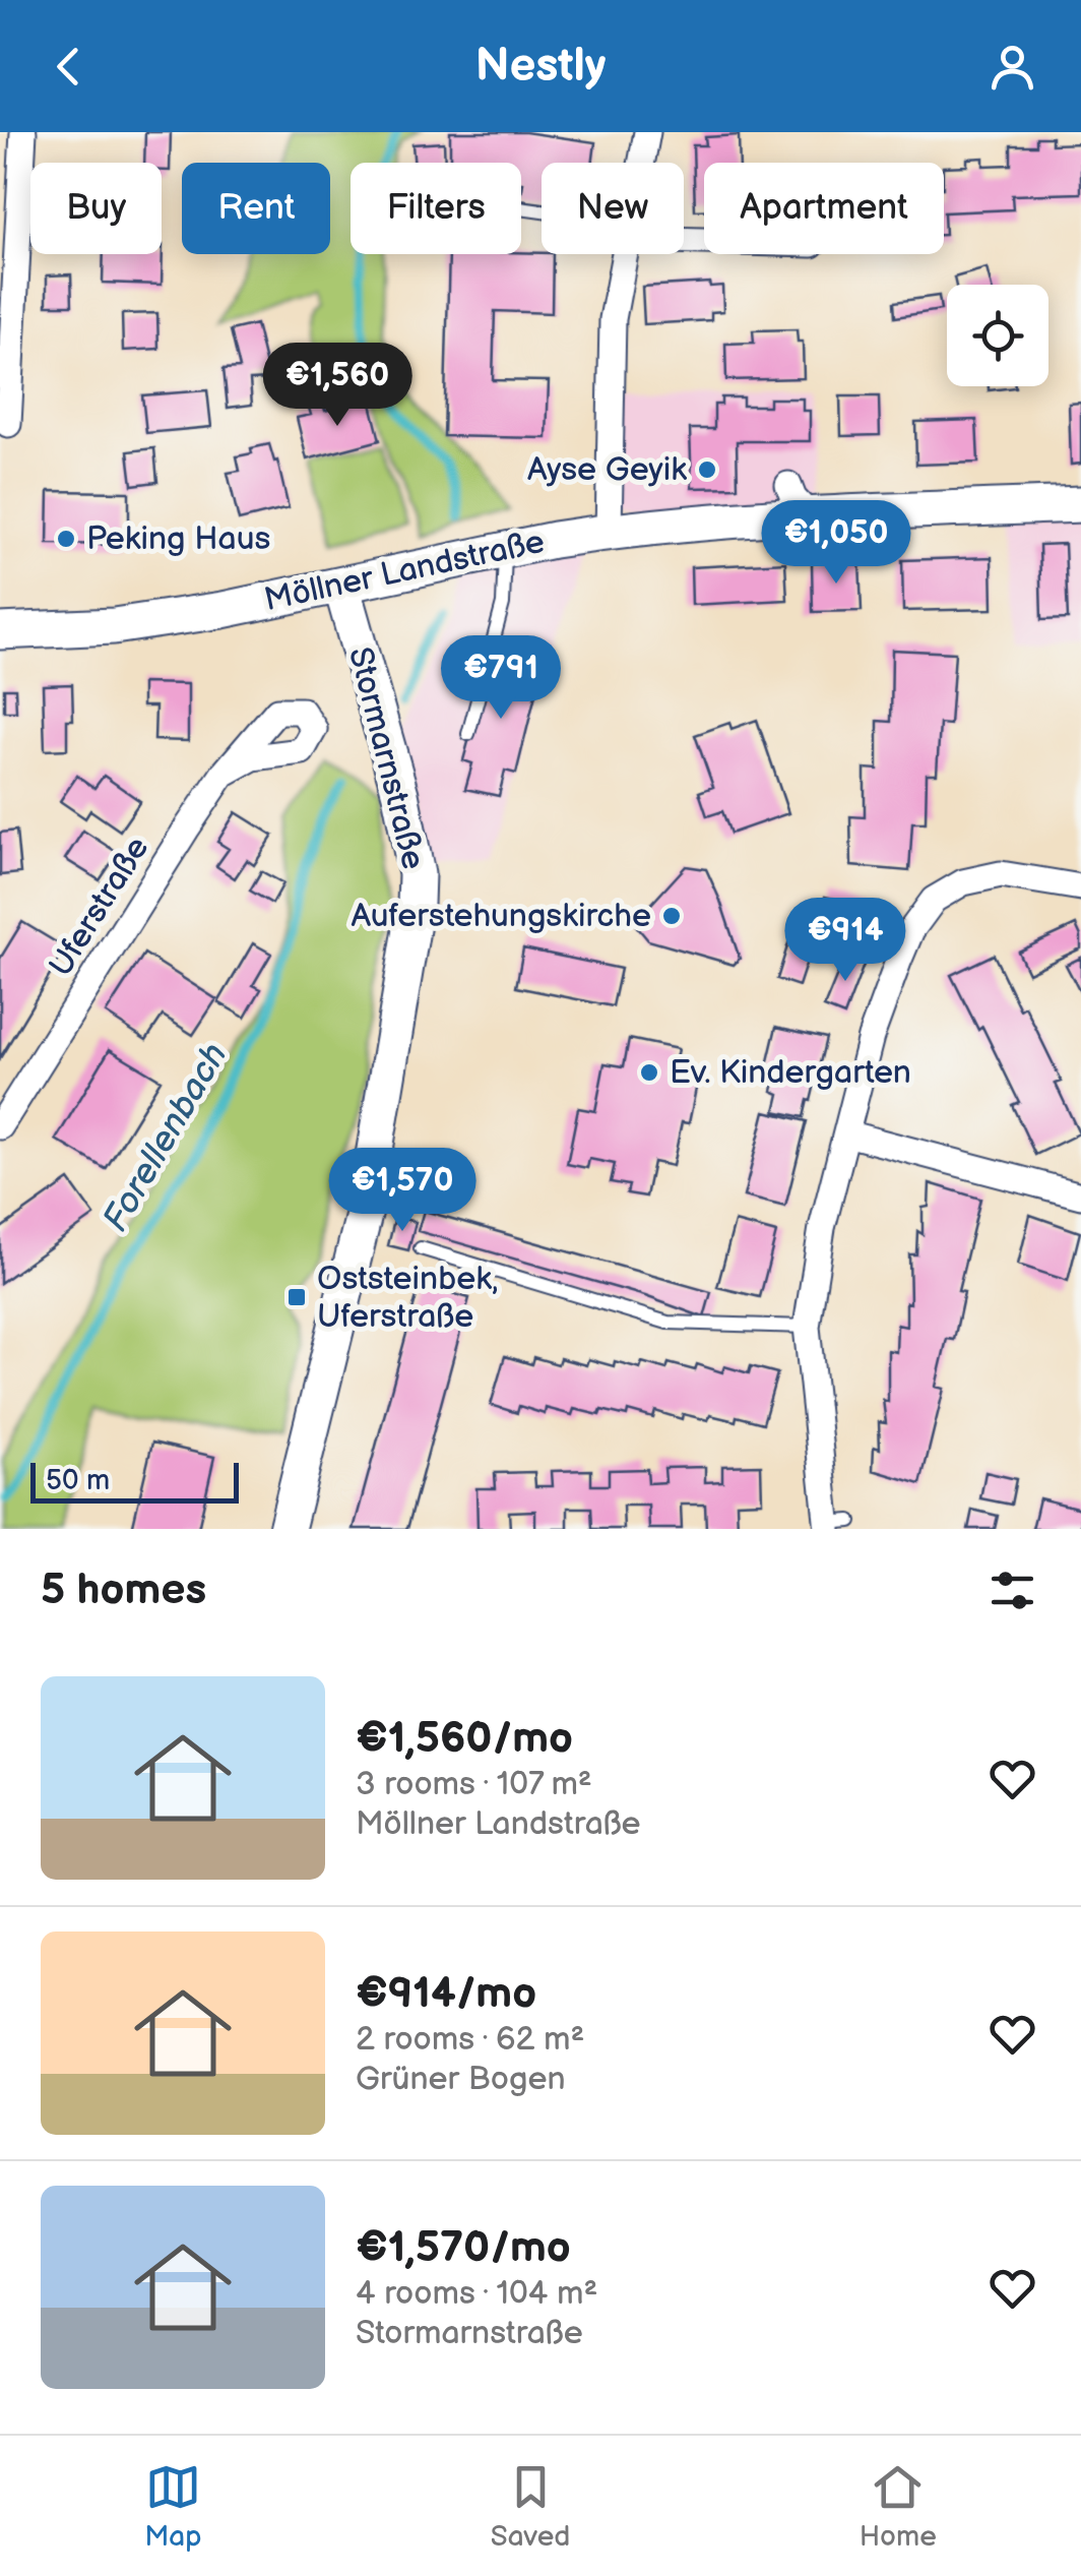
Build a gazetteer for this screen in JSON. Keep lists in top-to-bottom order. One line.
{"streets":{"main road":["Möllner Landstraße","Stormarnstraße"],"street":["Uferstraße"]},"crossings":[["Möllner Landstraße","Stormarnstraße"]],"water":["Forellenbach"],"places":{"other":["Ayse Geyik","Peking Haus","Auferstehungskirche","Ev. Kindergarten"],"transit":["Oststeinbek, Uferstraße"]},"scale_bar":"50 m","page":{"header":"Nestly","chip":["Buy","Rent","Filters","New","Apartment"],"price":["€1,560","€1,050","€791","€914","€1,570"],"scale":"50 m","heading":"5 homes","list":[{"name":"€1,560/mo","note":"3 rooms · 107 m² · Möllner Landstraße"},{"name":"€914/mo","note":"2 rooms · 62 m² · Grüner Bogen"},{"name":"€1,570/mo","note":"4 rooms · 104 m² · Stormarnstraße"}],"tabs":["Map","Saved","Home"]}}
